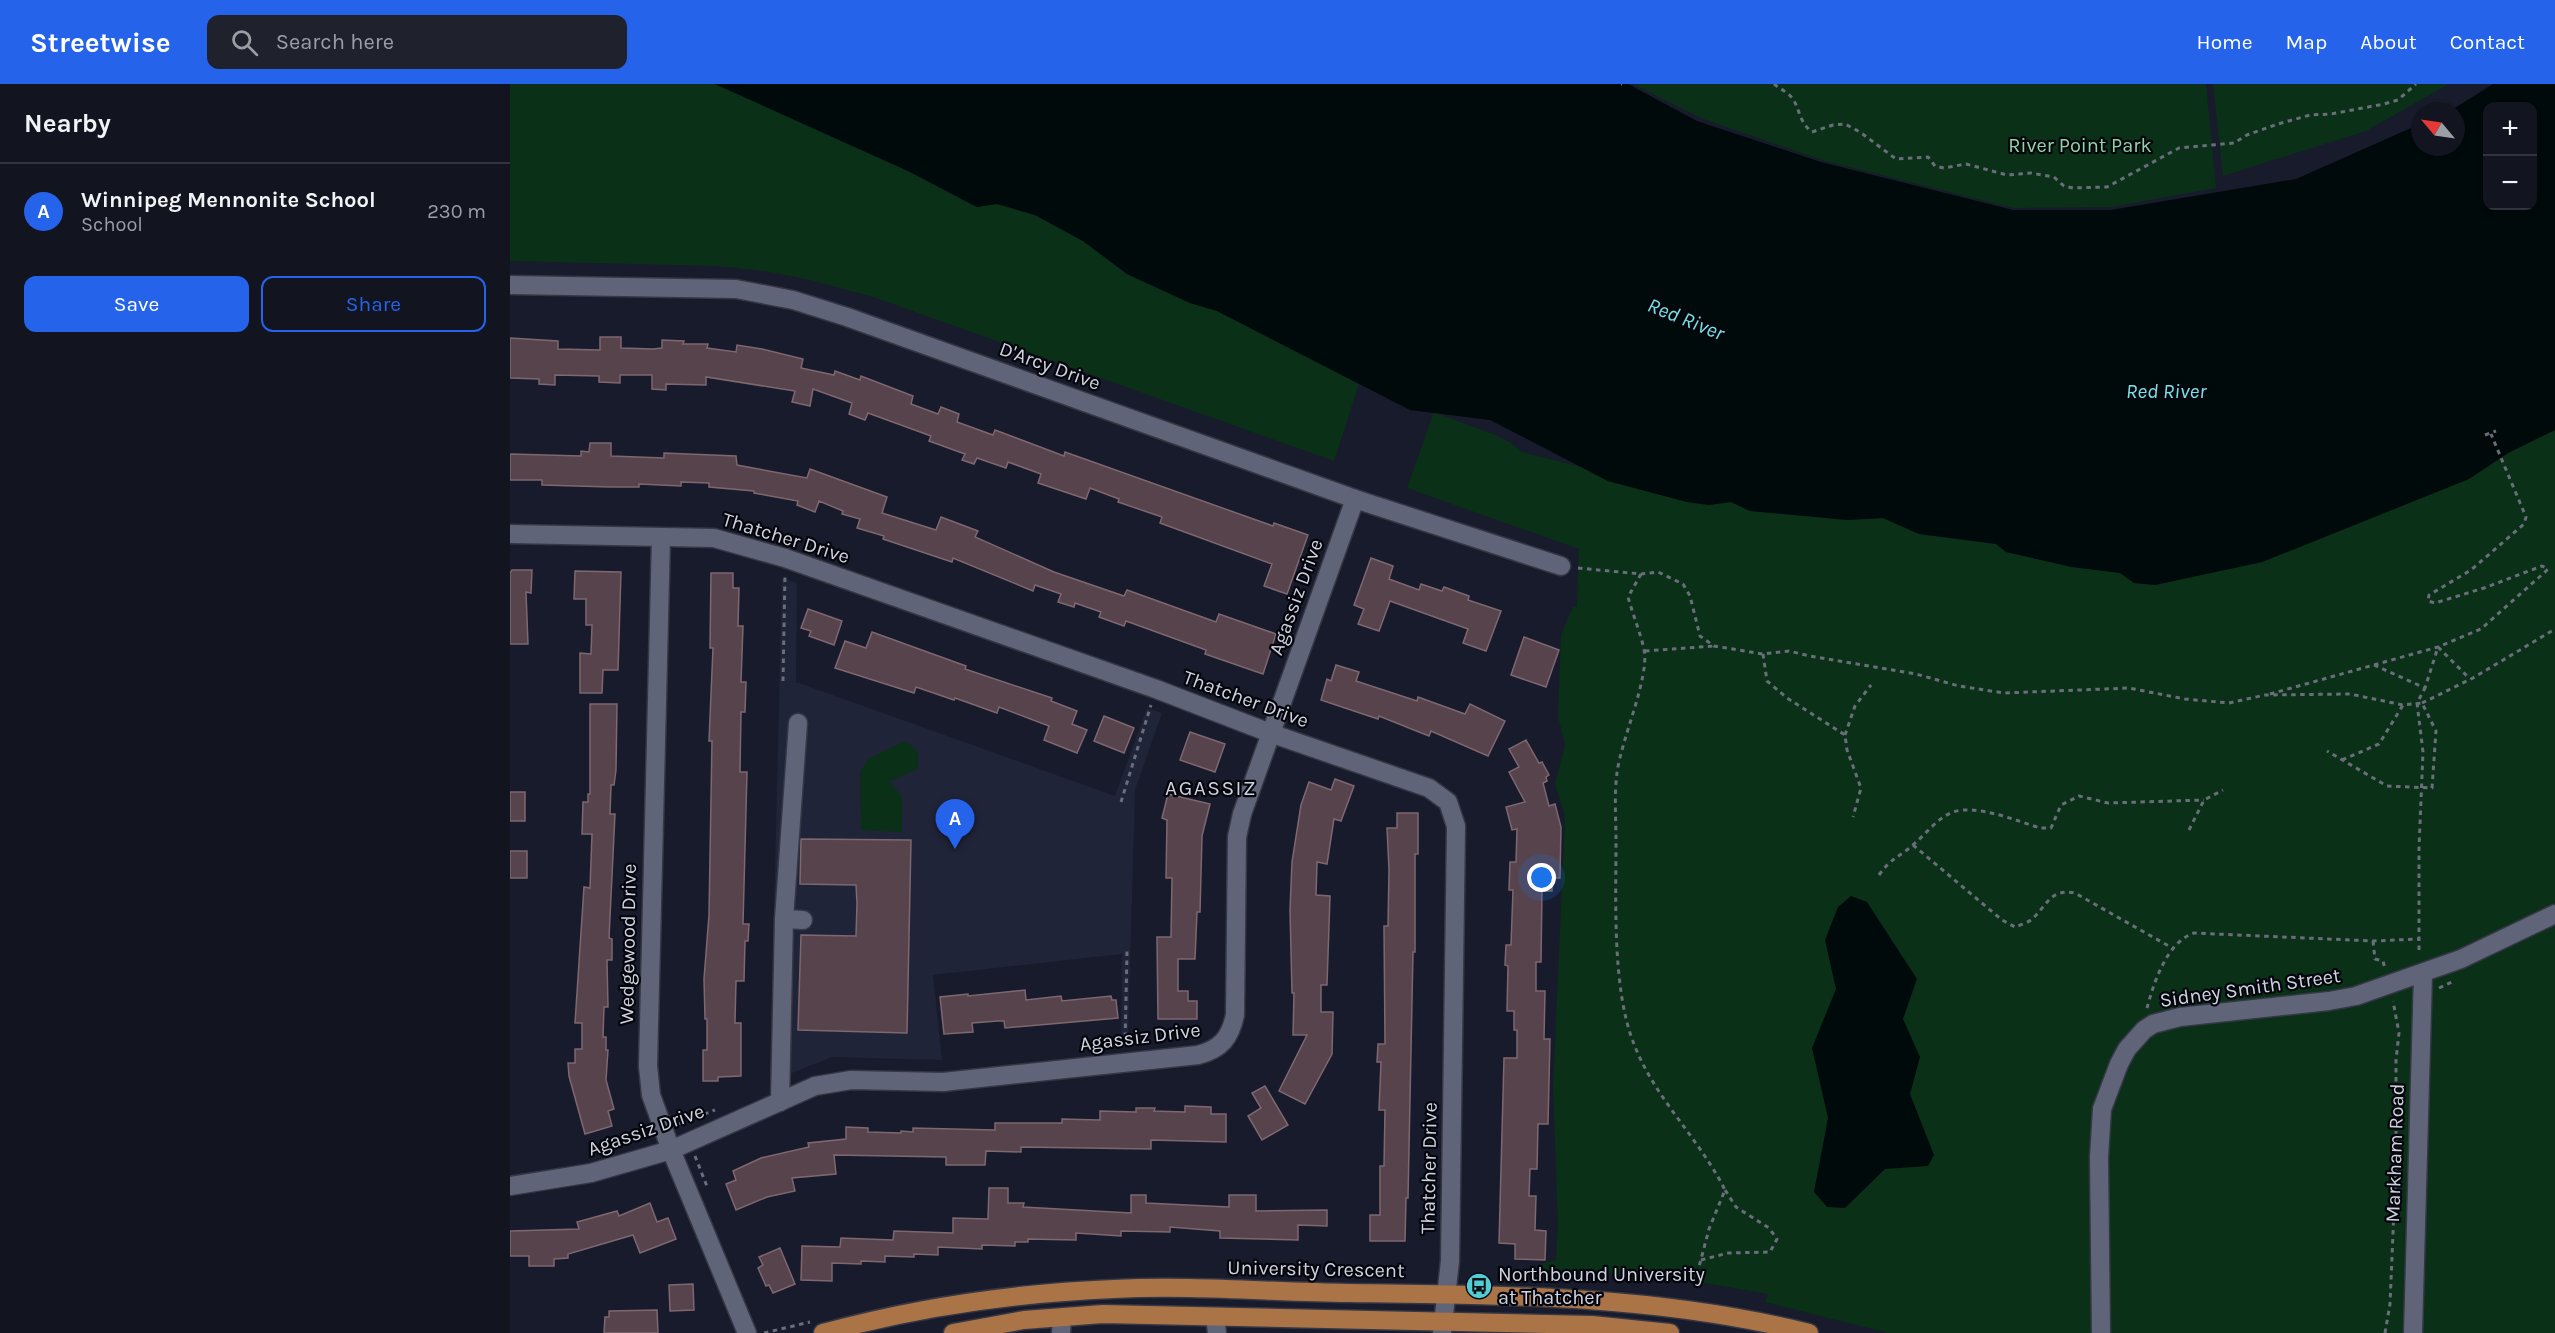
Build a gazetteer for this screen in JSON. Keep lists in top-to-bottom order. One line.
{"streets":{"main road":["University Crescent"],"street":["D'Arcy Drive","Thatcher Drive","Agassiz Drive","Wedgewood Drive","Sidney Smith Street","Markham Road"]},"crossings":[["D'Arcy Drive","Agassiz Drive"],["Thatcher Drive","Agassiz Drive"],["Thatcher Drive","Wedgewood Drive"],["Thatcher Drive","University Crescent"],["Agassiz Drive","Wedgewood Drive"],["Sidney Smith Street","Markham Road"]],"districts":["AGASSIZ"],"water":["Red River"],"parks":["River Point Park"],"places":{"bus stop":["Northbound University at Thatcher"]},"north":"top left","page":{"header":"Streetwise","search":"Search here","nav":["Home","Map","About","Contact"],"heading":"Nearby","map_buttons":["+","−"],"list":[{"mark":"A","name":"Winnipeg Mennonite School","note":"School","value":"230 m"}],"buttons":["Save","Share"],"pins":"A"}}
